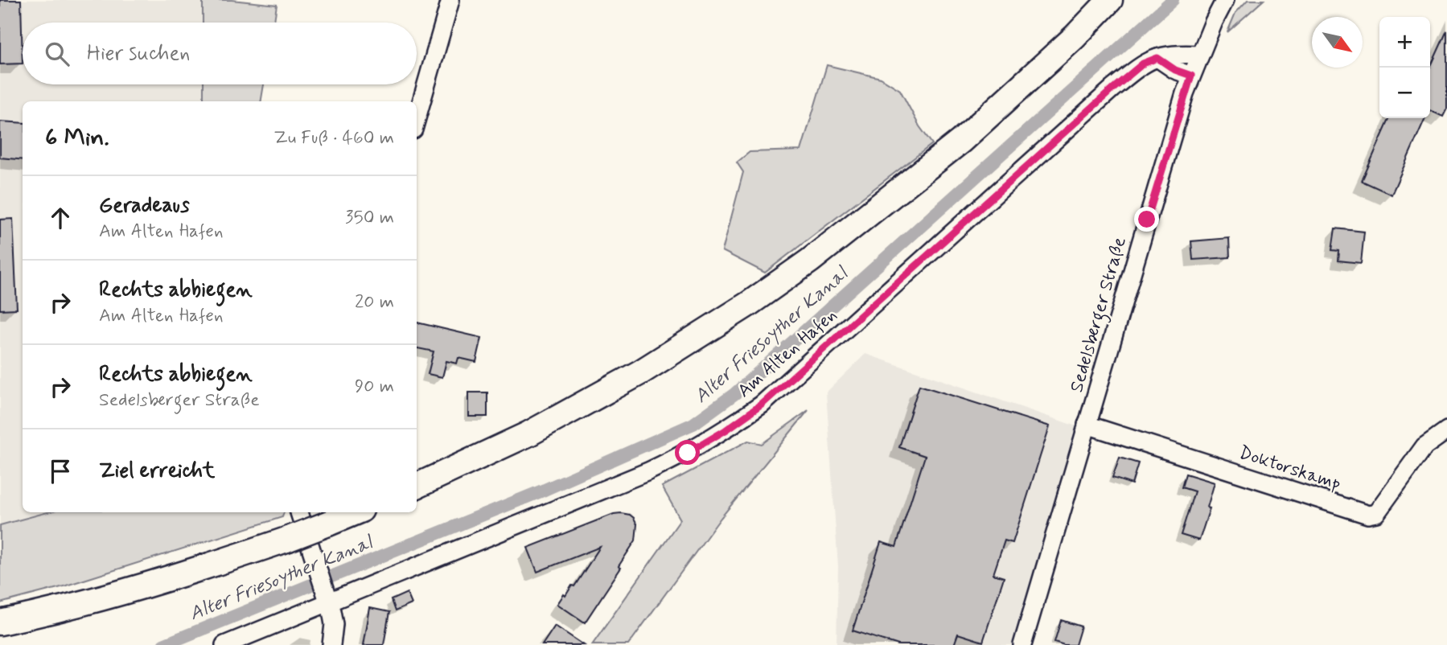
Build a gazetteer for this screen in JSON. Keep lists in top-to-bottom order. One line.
{"streets":{"street":["Sedelsberger Straße","Am Alten Hafen","Doktorskamp"]},"crossings":[["Sedelsberger Straße","Am Alten Hafen"],["Sedelsberger Straße","Doktorskamp"]],"water":["Alter Friesoyther Kanal"],"north":"bottom right","page":{"map_buttons":["+","−"],"search":"Hier suchen","heading":["6 Min.","Zu Fuß · 460 m"],"list":[["Geradeaus","Am Alten Hafen","350 m"],["Rechts abbiegen","Am Alten Hafen","20 m"],["Rechts abbiegen","Sedelsberger Straße","90 m"],"Ziel erreicht"]}}
